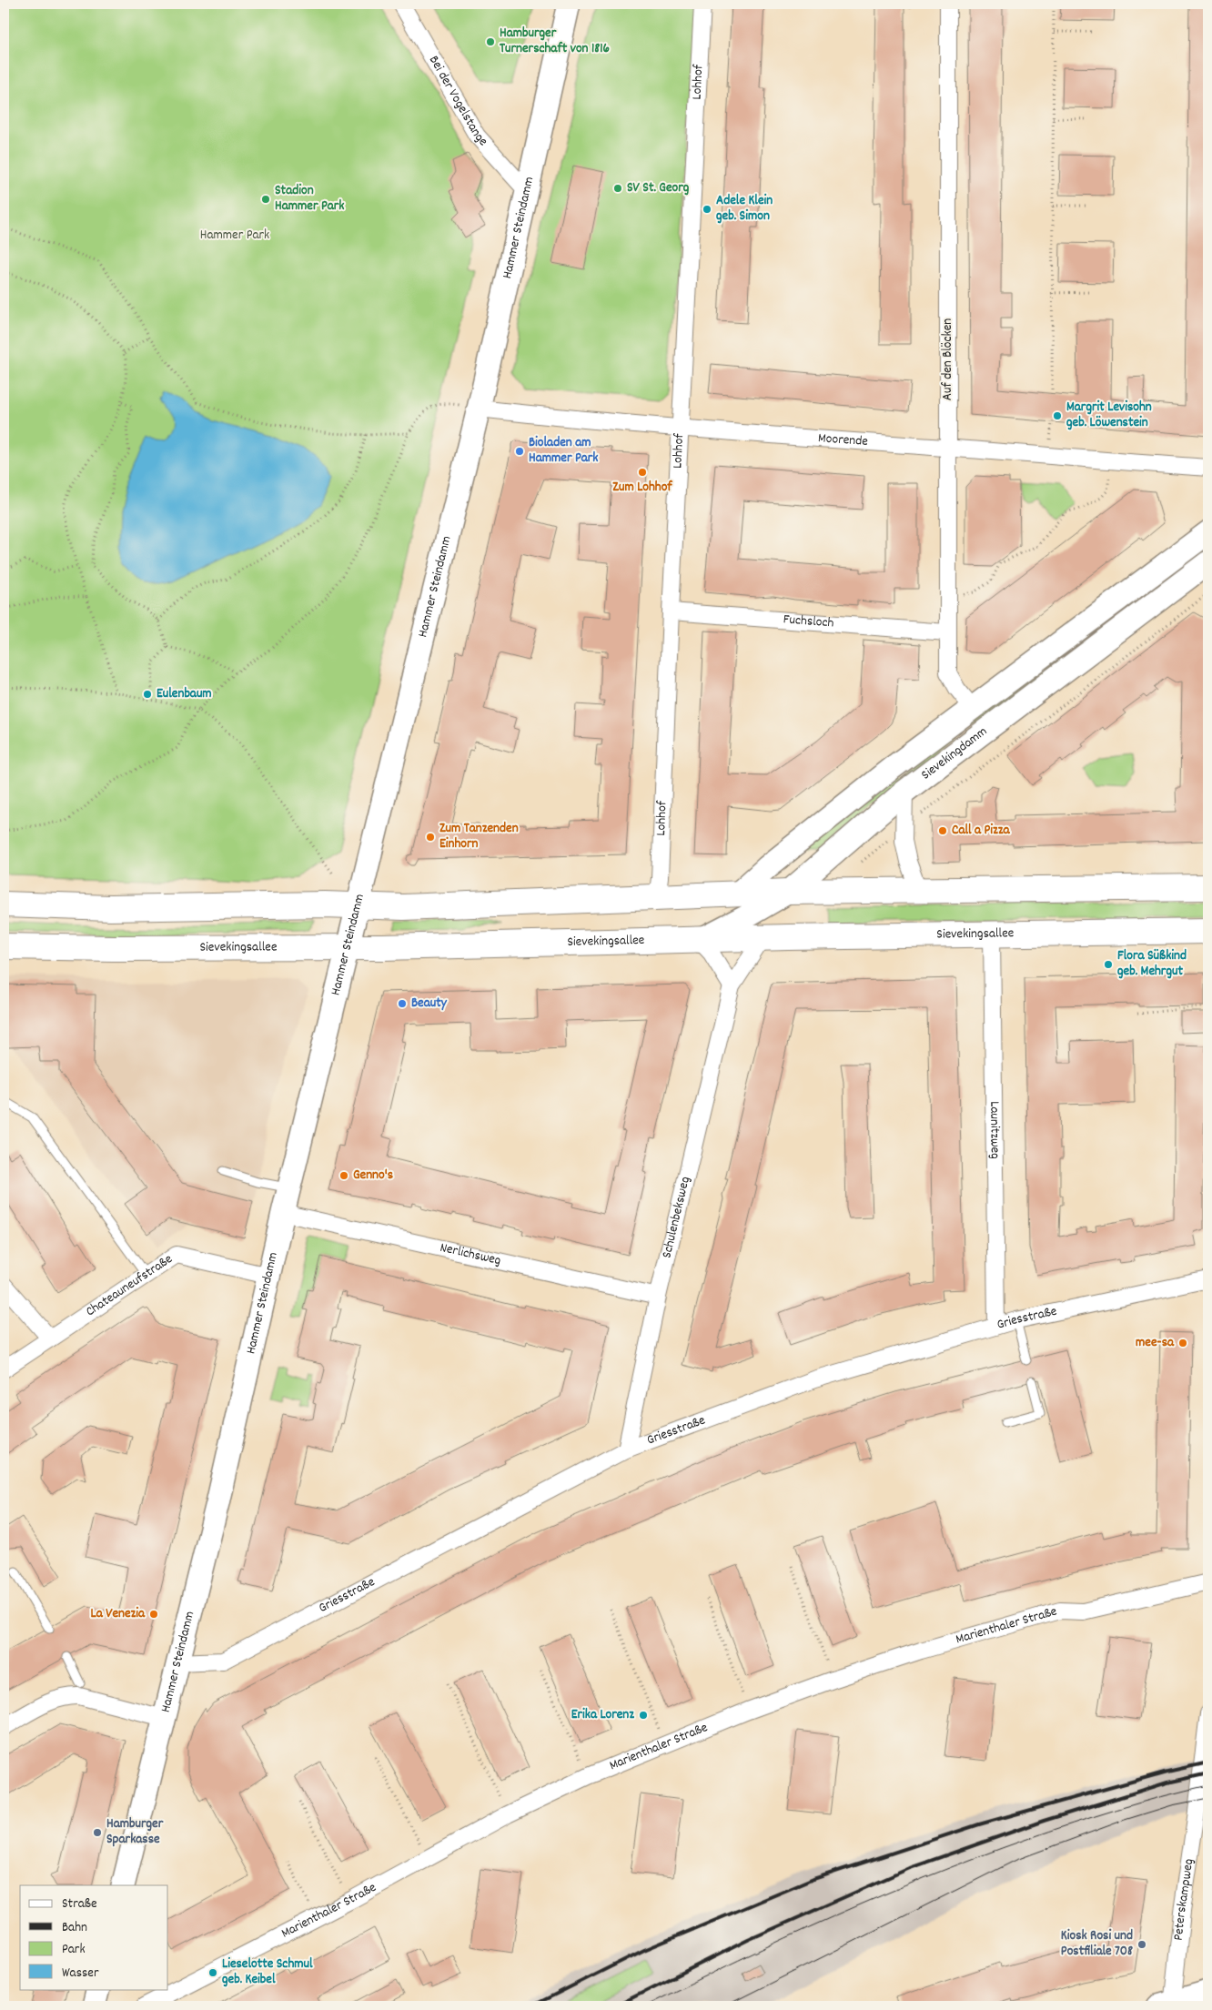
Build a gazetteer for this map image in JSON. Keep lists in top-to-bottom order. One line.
{"streets":{"main road":["Sievekingsallee"],"street":["Lohhof","Bei der Vogelstange","Hammer Steindamm","Auf den Blöcken","Moorende","Fuchsloch","Sievekingdamm","Launitzweg","Schulenbeksweg","Nerlichsweg","Chateauneufstraße","Griesstraße","Marienthaler Straße","Peterskampweg"]},"crossings":[["Lohhof","Moorende"],["Lohhof","Fuchsloch"],["Bei der Vogelstange","Hammer Steindamm"],["Hammer Steindamm","Moorende"],["Hammer Steindamm","Sievekingsallee"],["Hammer Steindamm","Nerlichsweg"],["Hammer Steindamm","Chateauneufstraße"],["Hammer Steindamm","Griesstraße"],["Auf den Blöcken","Moorende"],["Auf den Blöcken","Fuchsloch"],["Auf den Blöcken","Sievekingdamm"],["Sievekingdamm","Sievekingsallee"],["Sievekingsallee","Launitzweg"],["Sievekingsallee","Schulenbeksweg"],["Launitzweg","Griesstraße"],["Schulenbeksweg","Nerlichsweg"],["Schulenbeksweg","Griesstraße"]],"parks":["Hammer Park"],"places":["Hamburger Turnerschaft von 1816","SV St. Georg","Stadion Hammer Park","Adele Klein geb. Simon","Margrit Levisohn geb. Löwenstein","Bioladen am Hammer Park","Zum Lohhof","Eulenbaum","Call a Pizza","Zum Tanzenden Einhorn","Flora Süßkind geb. Mehrgut","Beauty","Genno's","mee-sa","La Venezia","Erika Lorenz","Hamburger Sparkasse","Kiosk Rosi und Postfiliale 708","Lieselotte Schmul geb. Keibel"],"legend":["Straße","Bahn","Park","Wasser"]}
